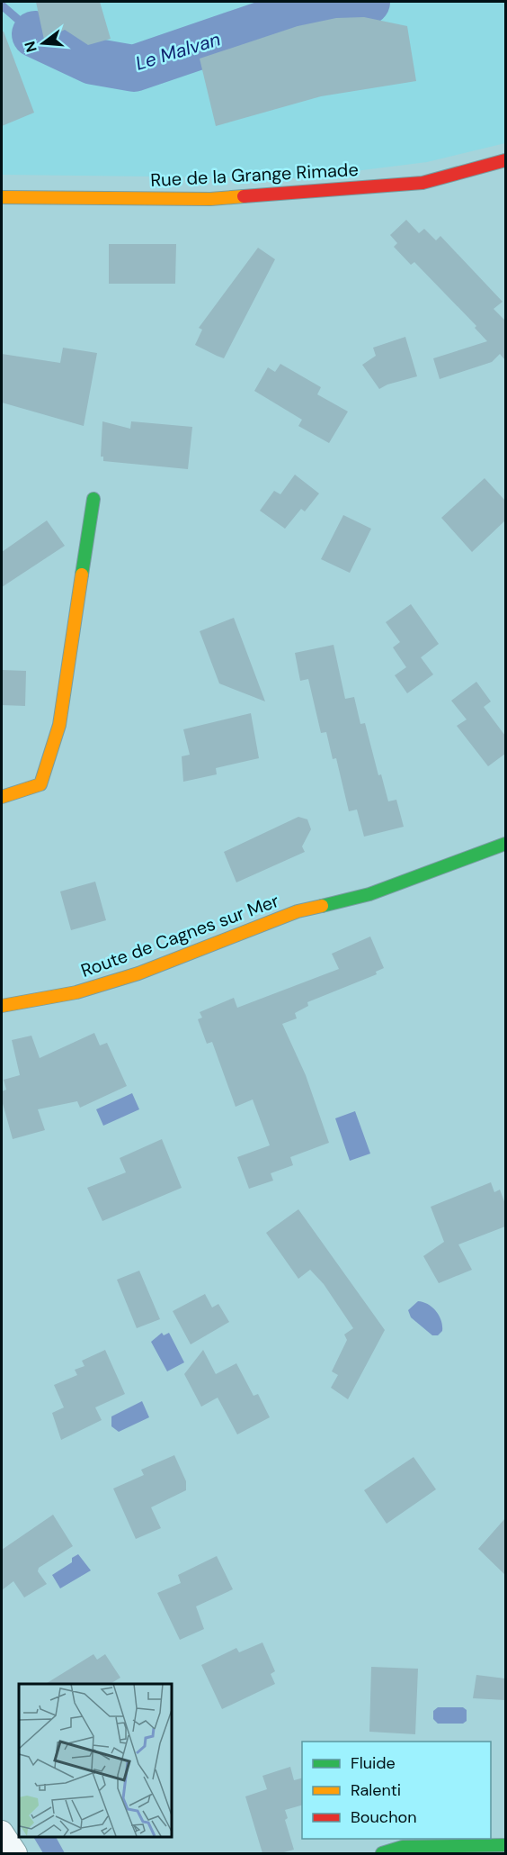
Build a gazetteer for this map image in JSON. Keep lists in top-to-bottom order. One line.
{"streets":{"street":["Rue de la Grange Rimade","Route de Cagnes sur Mer"]},"water":["Le Malvan"],"legend":["Fluide","Ralenti","Bouchon"],"north":"left"}
